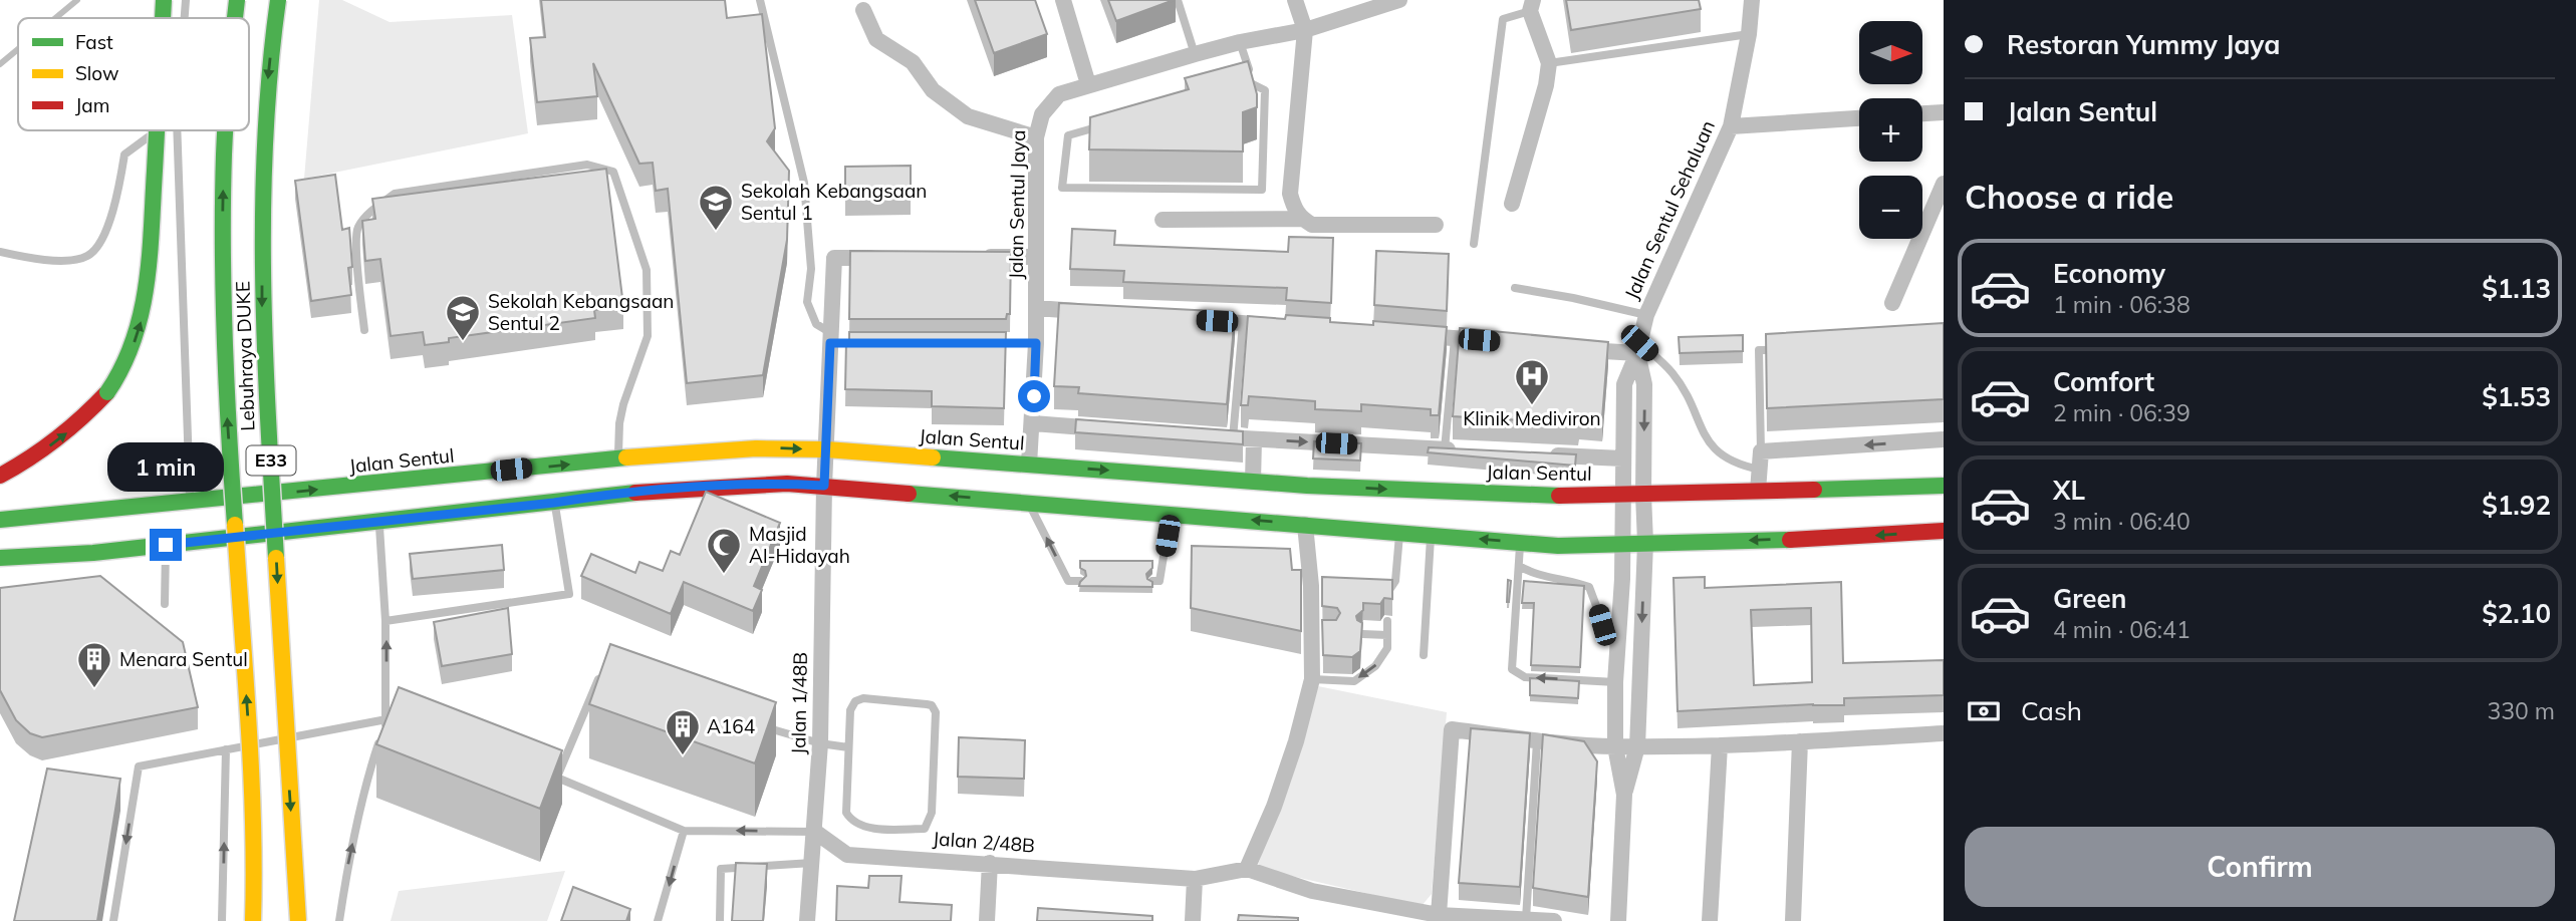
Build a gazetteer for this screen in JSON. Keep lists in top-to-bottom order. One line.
{"streets":{"main road":["Lebuhraya DUKE","Jalan Sentul","E33"],"street":["Jalan Sentul Jaya","Jalan Sentul Sehaluan","Jalan 1/48B","Jalan 2/48B"]},"crossings":[["Jalan Sentul Jaya","Jalan Sentul"],["Jalan Sentul Sehaluan","Jalan Sentul"],["Jalan Sentul","Jalan 1/48B"],["Jalan 1/48B","Jalan 2/48B"]],"places":{"school or university":["Sekolah Kebangsaan Sentul 1","Sekolah Kebangsaan Sentul 2"],"hospital":["Klinik Mediviron"],"mosque":["Masjid Al-Hidayah"],"building":["Menara Sentul","A164"]},"legend":["Fast","Slow","Jam"],"north":"right","page":{"banner":["Restoran Yummy Jaya","Jalan Sentul"],"map_buttons":["+","−"],"heading":"Choose a ride","list":[{"name":"Economy","note":"1 min · 06:38","value":"$1.13"},{"name":"Comfort","note":"2 min · 06:39","value":"$1.53"},{"name":"XL","note":"3 min · 06:40","value":"$1.92"},{"name":"Green","note":"4 min · 06:41","value":"$2.10"}],"bubble":"1 min","pay":["Cash","330 m"],"buttons":"Confirm"}}
